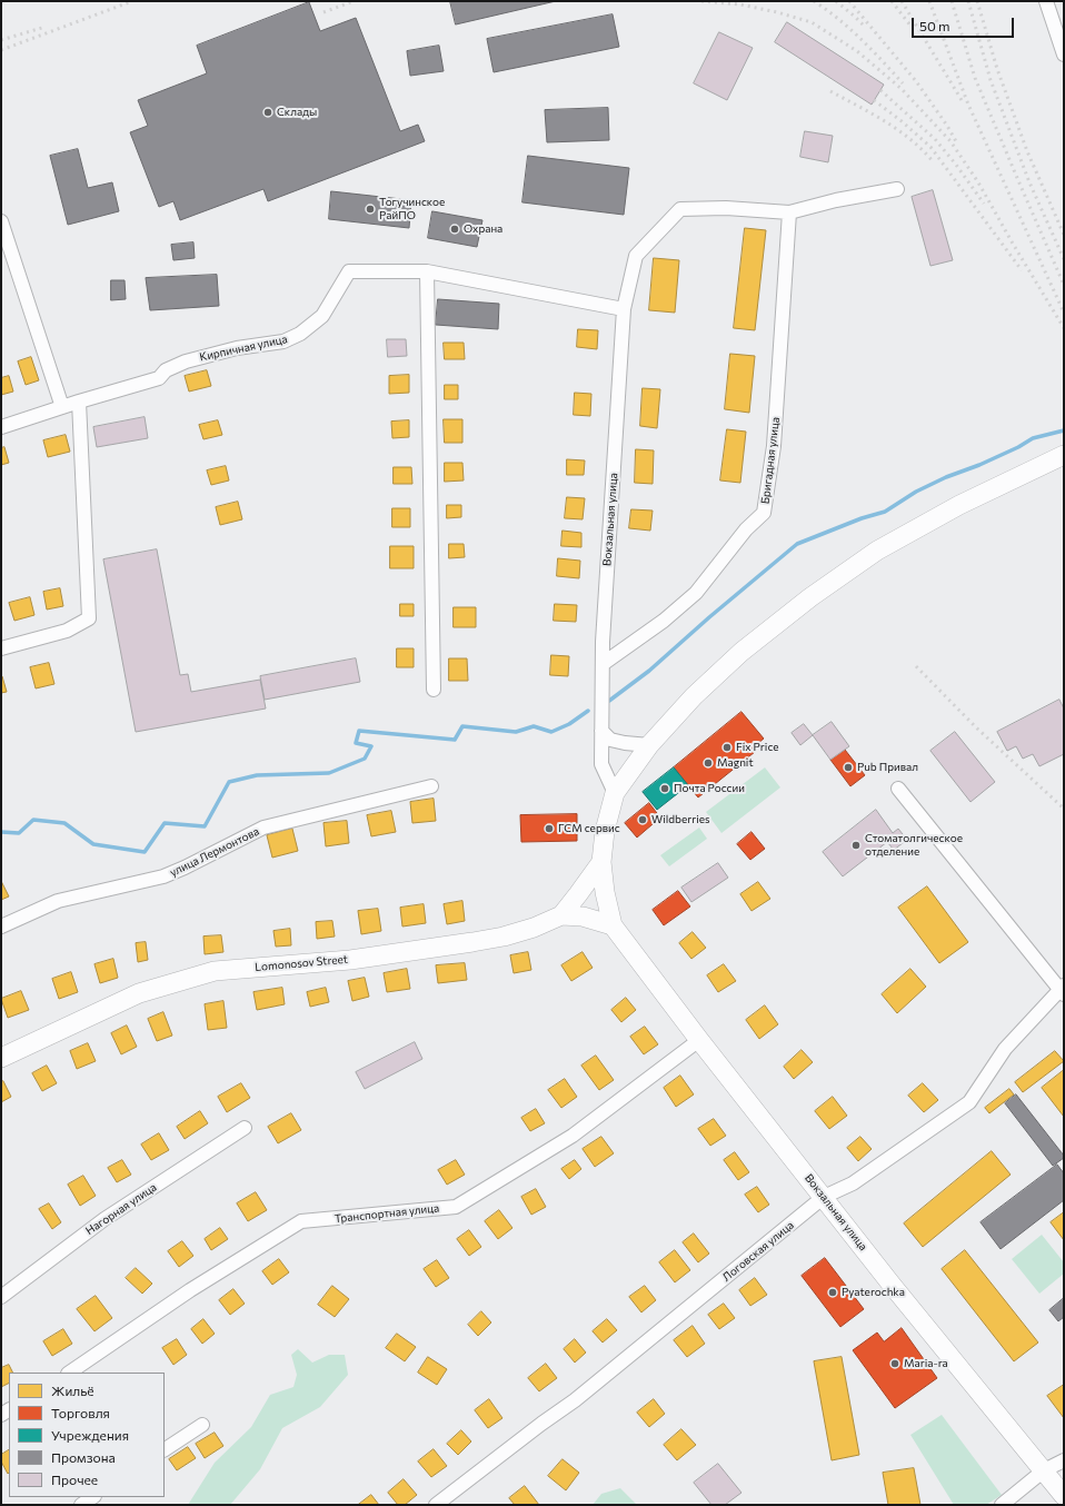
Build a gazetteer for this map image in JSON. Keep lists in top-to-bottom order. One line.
{"streets":{"main road":["Вокзальная улица","Lomonosov Street"],"street":["Кирпичная улица","Бригадная улица","улица Лермонтова","Нагорная улица","Транспортная улица","Логовская улица"]},"crossings":[["Кирпичная улица","Вокзальная улица"],["Бригадная улица","Вокзальная улица"],["Вокзальная улица","Lomonosov Street"],["Вокзальная улица","Транспортная улица"],["Вокзальная улица","Логовская улица"]],"places":["Склады","Тогучинское РайПО","Охрана","Fix Price","Magnit","Pub Привал","Почта России","Wildberries","ГСМ сервис","Стоматолгическое отделение","Pyaterochka","Maria-ra"],"legend":["Жильё","Торговля","Учреждения","Промзона","Прочее"],"scale_bar":"50 m"}
